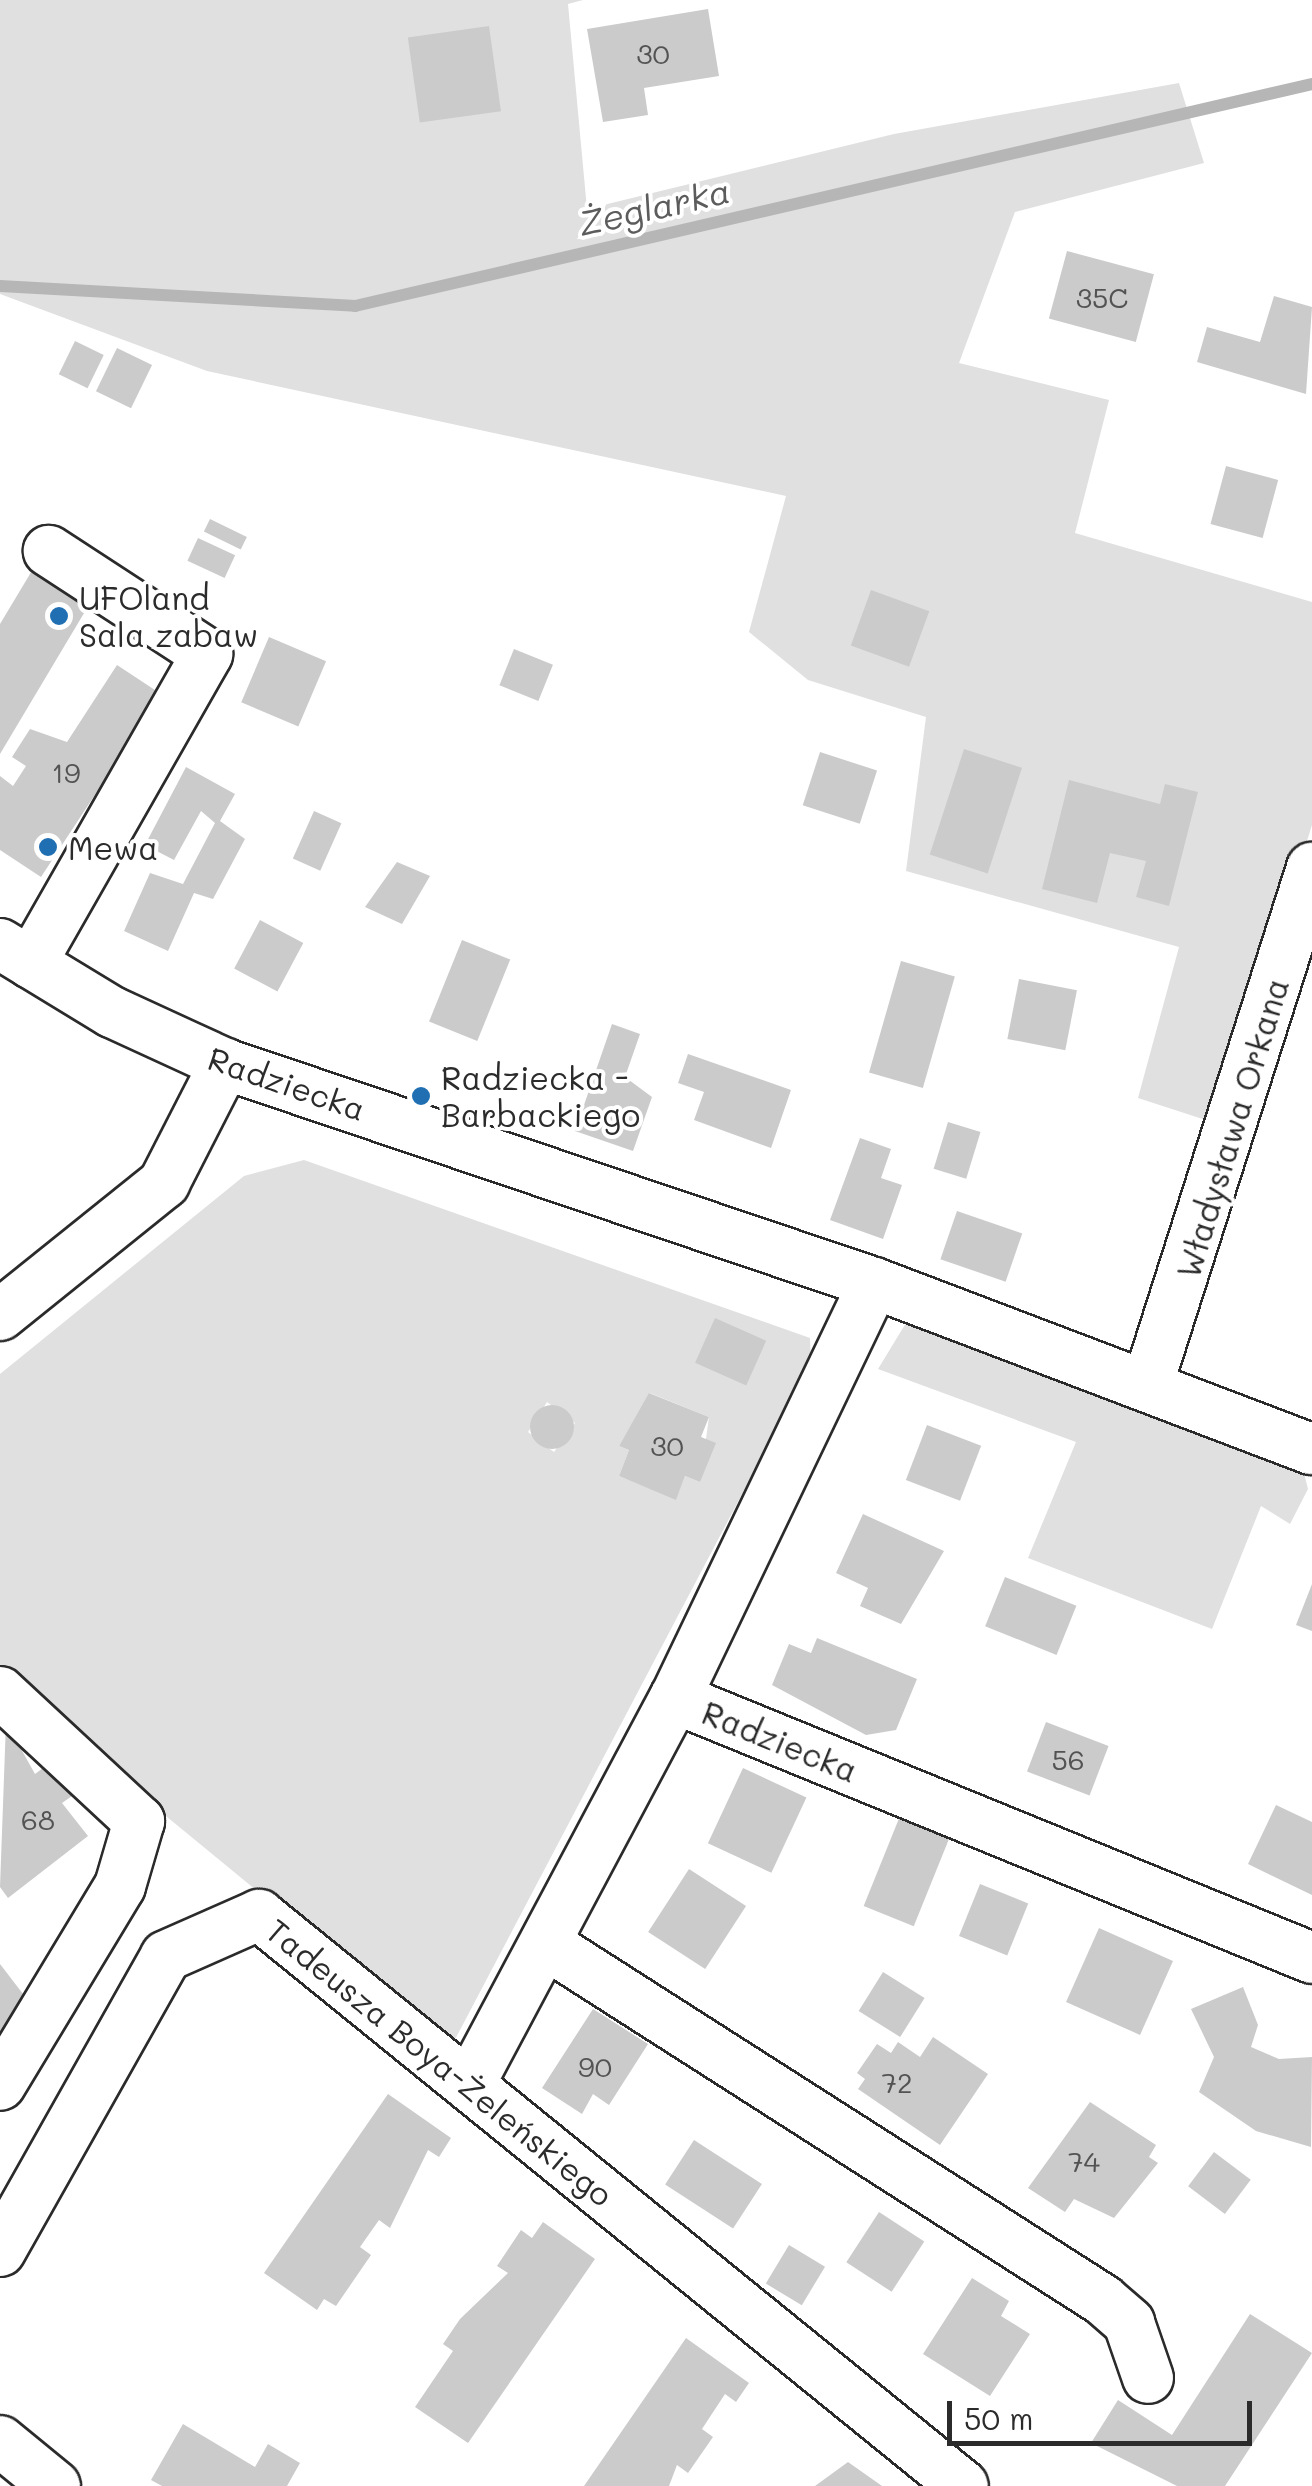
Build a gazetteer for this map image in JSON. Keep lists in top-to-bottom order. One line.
{"streets":{"street":["Radziecka","Władysława Orkana","Tadeusza Boya-Żeleńskiego"]},"crossings":[["Radziecka","Władysława Orkana"]],"water":["Żeglarka"],"places":["UFOland Sala zabaw","Mewa","Radziecka - Barbackiego"],"house_numbers":["30","35C","19","30","56","68","90","72","74"],"scale_bar":"50 m"}
